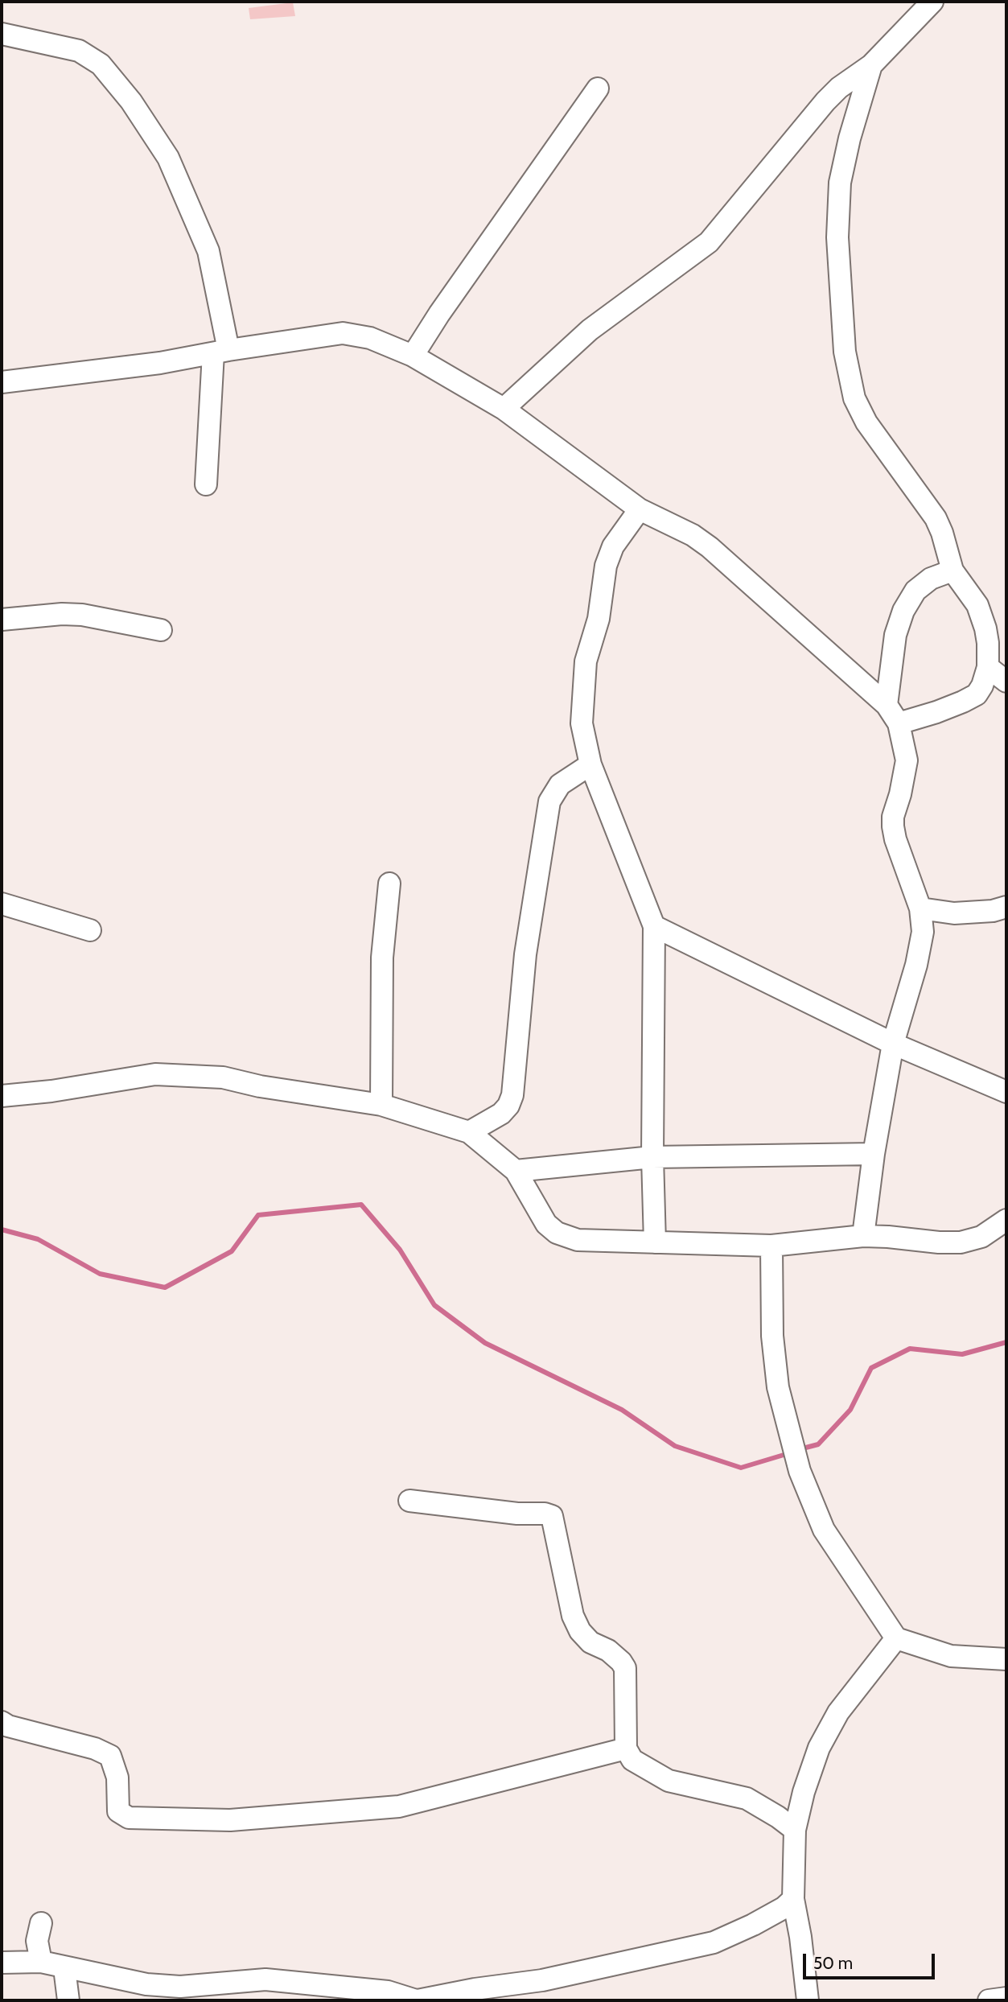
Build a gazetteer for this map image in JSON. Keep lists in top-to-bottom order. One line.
{"scale_bar":"50 m"}
